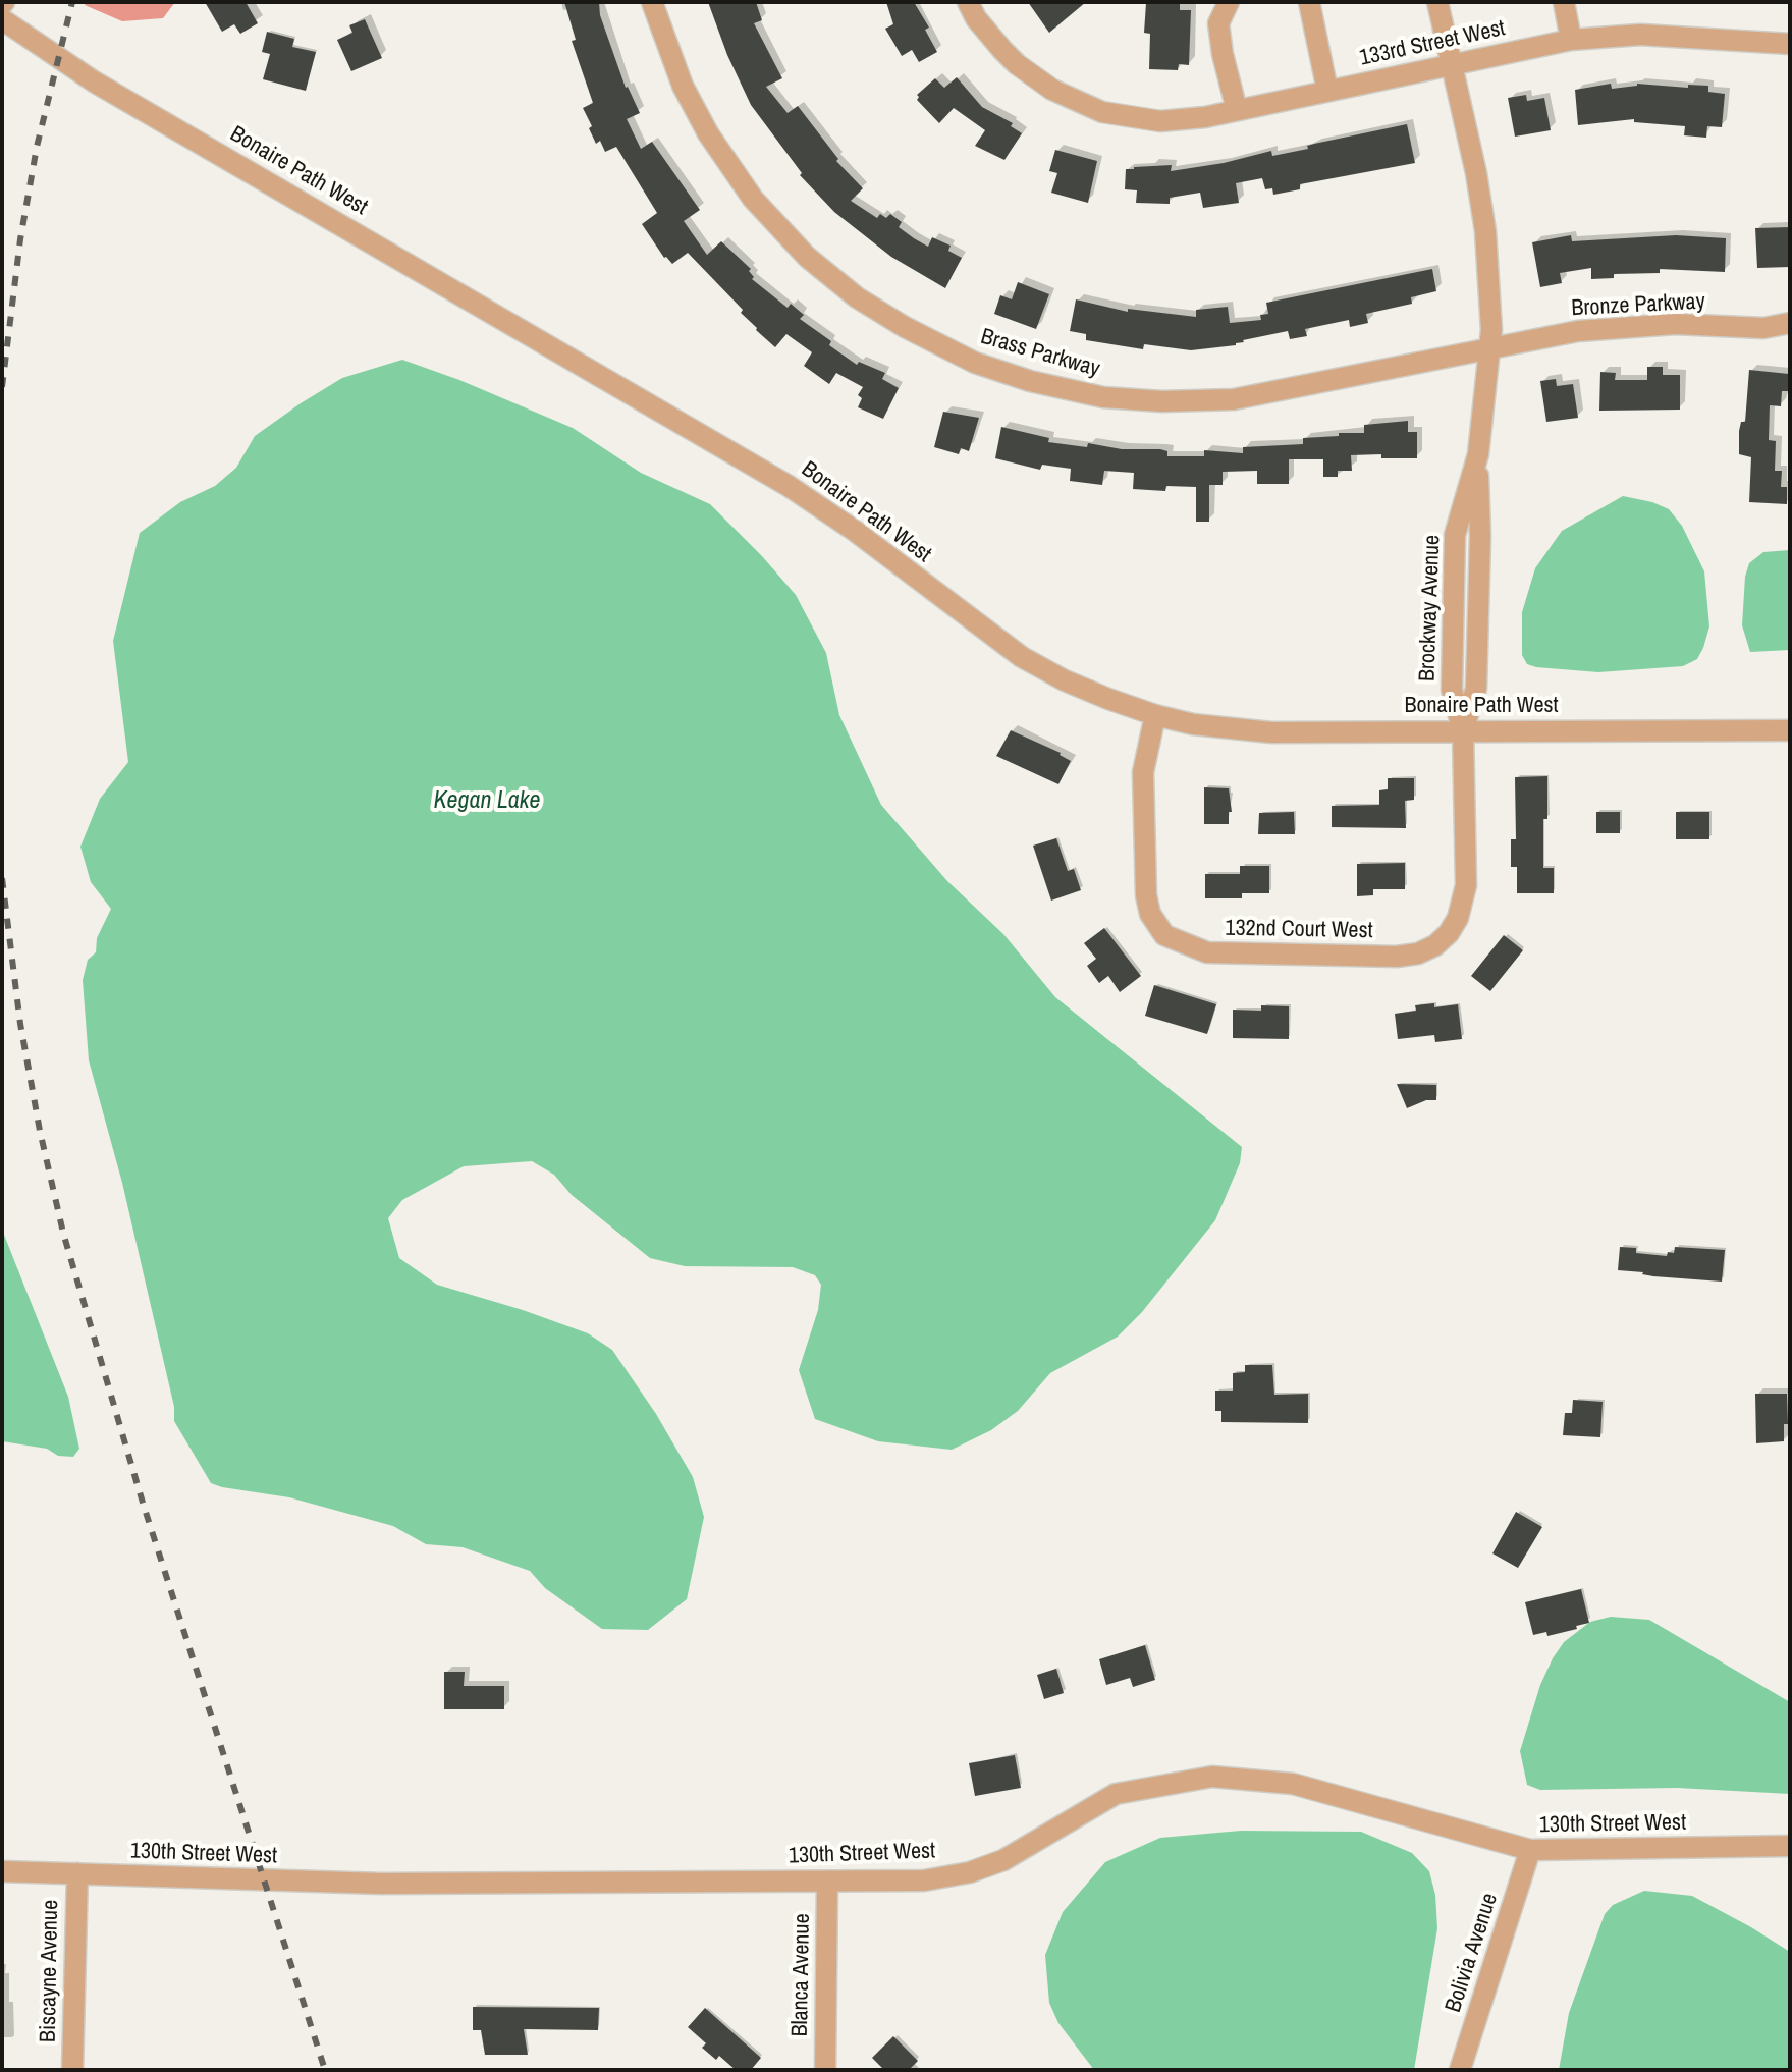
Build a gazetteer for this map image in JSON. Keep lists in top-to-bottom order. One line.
{"streets":{"street":["133rd Street West","Bonaire Path West","Bronze Parkway","Brass Parkway","Brockway Avenue","132nd Court West","130th Street West","Bolivia Avenue","Biscayne Avenue","Blanca Avenue"]},"crossings":[["133rd Street West","Brockway Avenue"],["Bonaire Path West","Brockway Avenue"],["Bonaire Path West","132nd Court West"],["Bronze Parkway","Brass Parkway"],["Bronze Parkway","Brockway Avenue"],["Brass Parkway","Brockway Avenue"],["Brockway Avenue","132nd Court West"],["130th Street West","Bolivia Avenue"],["130th Street West","Biscayne Avenue"],["130th Street West","Blanca Avenue"]],"water":["Kegan Lake"]}
